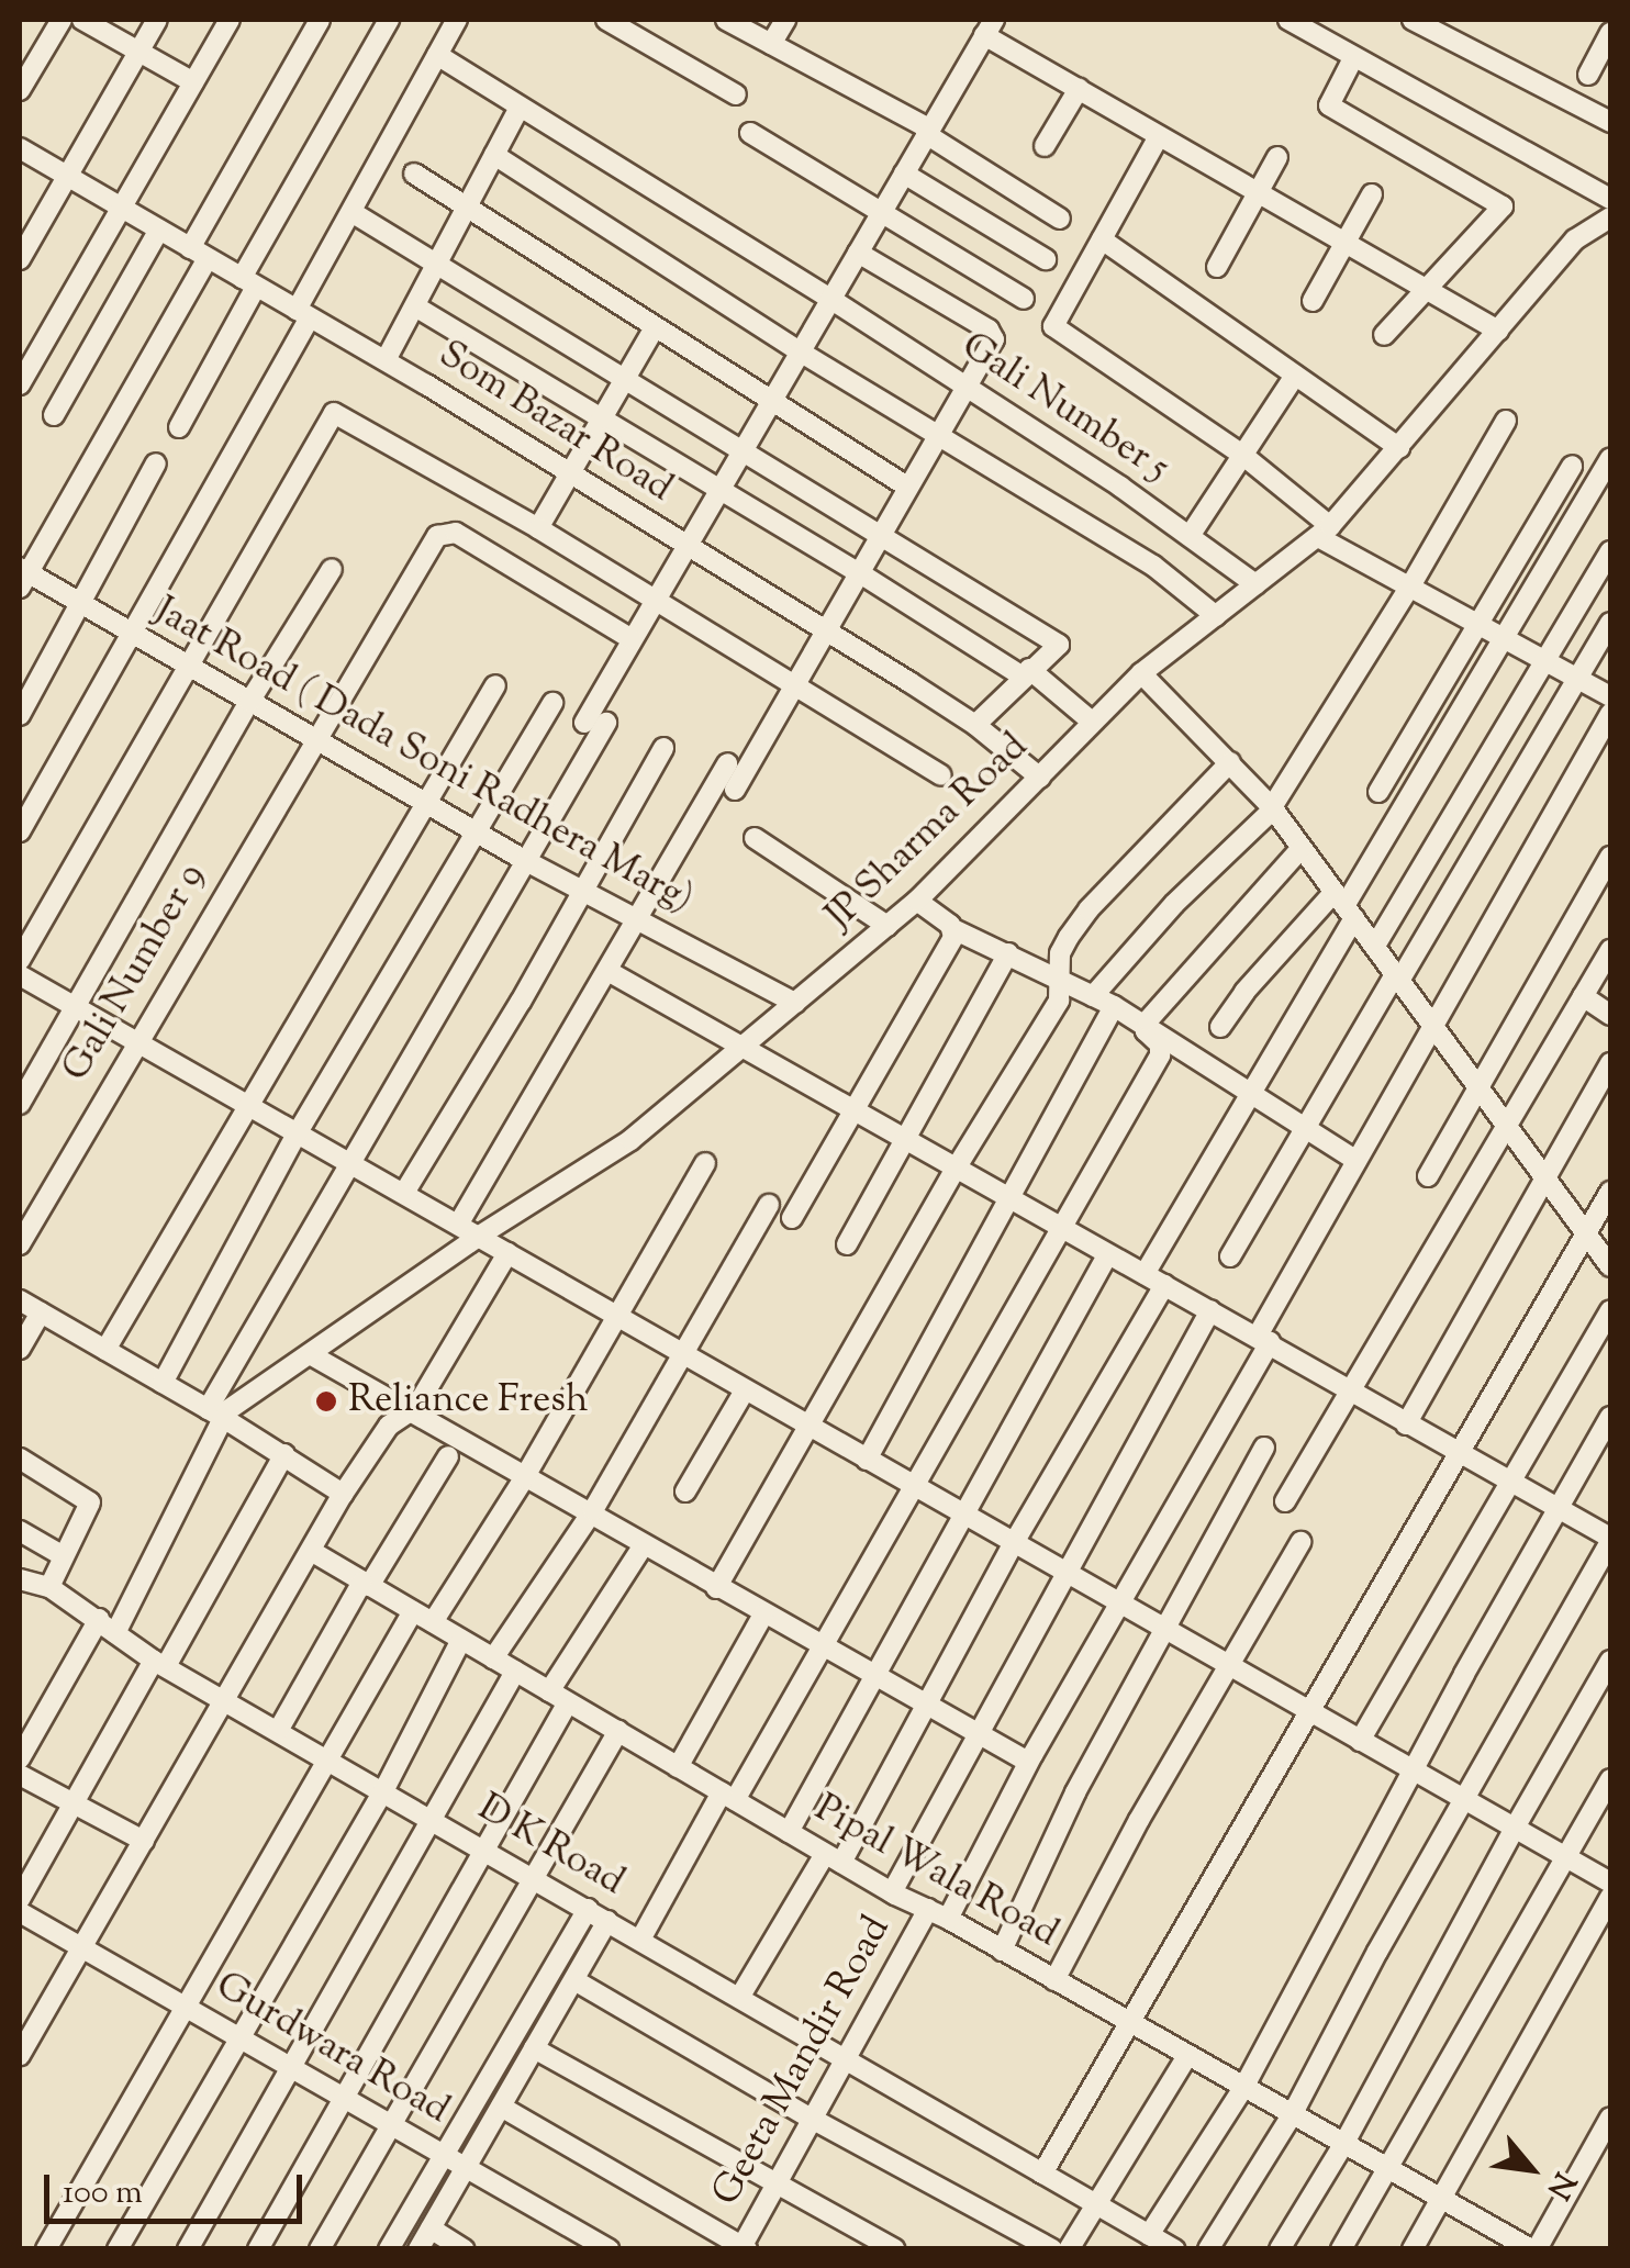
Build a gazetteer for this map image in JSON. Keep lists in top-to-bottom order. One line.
{"streets":{"street":["Gali Number 5","Som Bazar Road","Jaat Road ( Dada Soni Radhera Marg)","JP Sharma Road","Gali Number 9","D K Road","Pipal Wala Road","Gurdwara Road","Geeta Mandir Road"]},"crossings":[["Gali Number 5","JP Sharma Road"],["Som Bazar Road","JP Sharma Road"],["Jaat Road ( Dada Soni Radhera Marg)","JP Sharma Road"],["Jaat Road ( Dada Soni Radhera Marg)","Gali Number 9"],["D K Road","Geeta Mandir Road"],["Pipal Wala Road","Geeta Mandir Road"]],"places":["Reliance Fresh"],"scale_bar":"100 m","north":"bottom right"}
